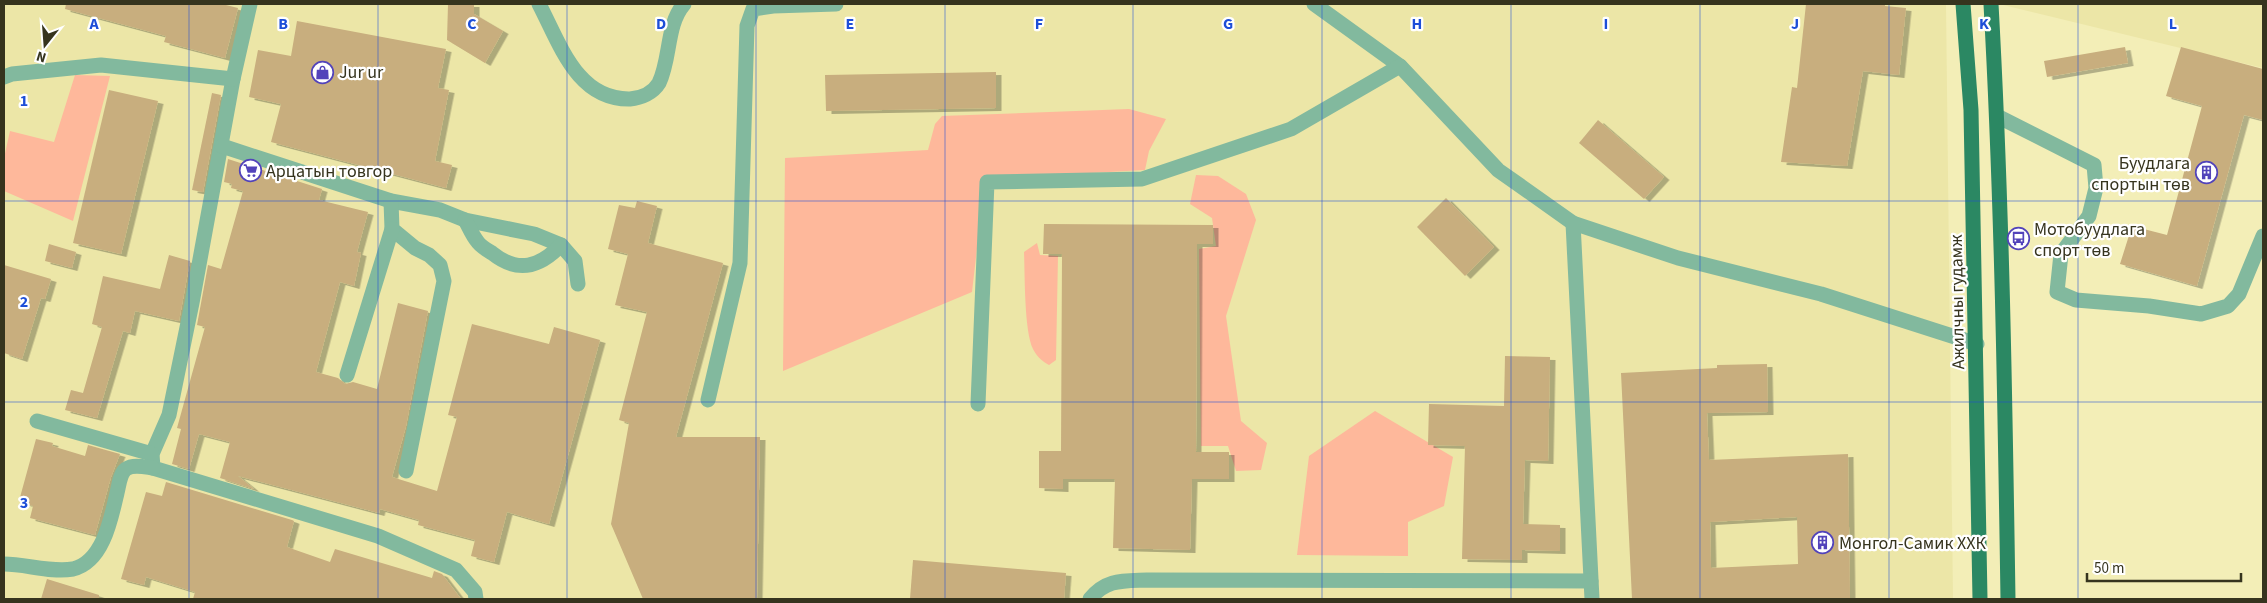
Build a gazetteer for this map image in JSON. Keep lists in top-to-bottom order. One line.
{"streets":{"main road":["Ажилчны гудамж"]},"places":{"shop":["Jur ur"],"supermarket":["Арцатын товгор"],"building":["Буудлага спортын төв","Монгол-Самик ХХК"],"bus stop":["Мотобуудлага спорт төв"]},"scale_bar":"50 m","north":"bottom","grid":{"columns":["A","B","C","D","E","F","G","H","I","J","K","L"],"rows":["1","2","3"]}}
